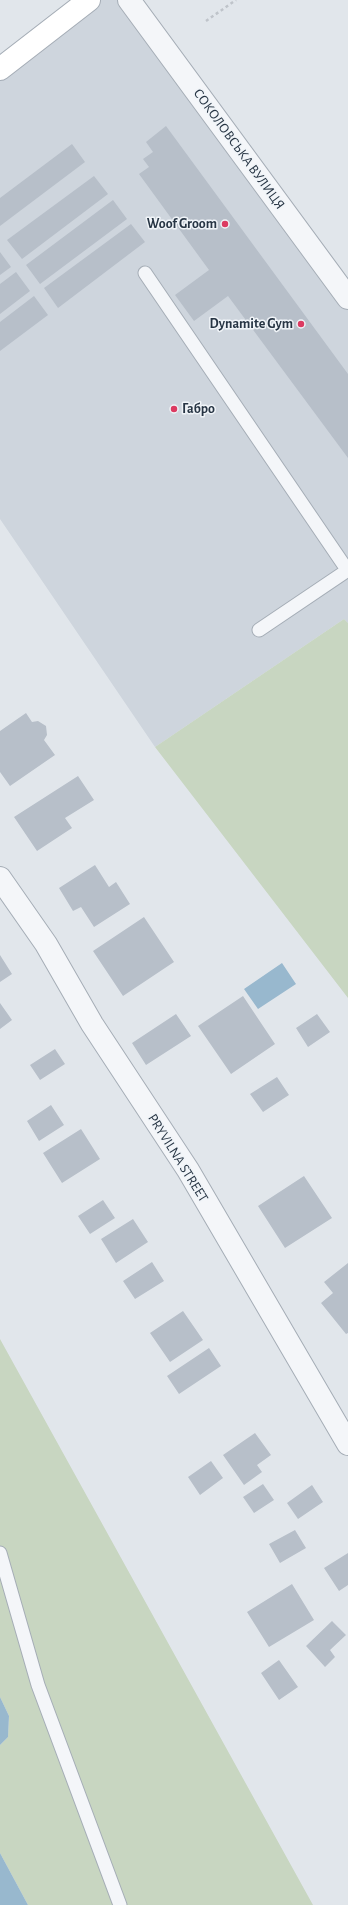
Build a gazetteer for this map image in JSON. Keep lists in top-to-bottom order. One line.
{"streets":{"street":["СОКОЛОВСЬКА ВУЛИЦЯ","PRYVILNA STREET"]},"places":["Woof Groom","Dynamite Gym","Габро"]}
